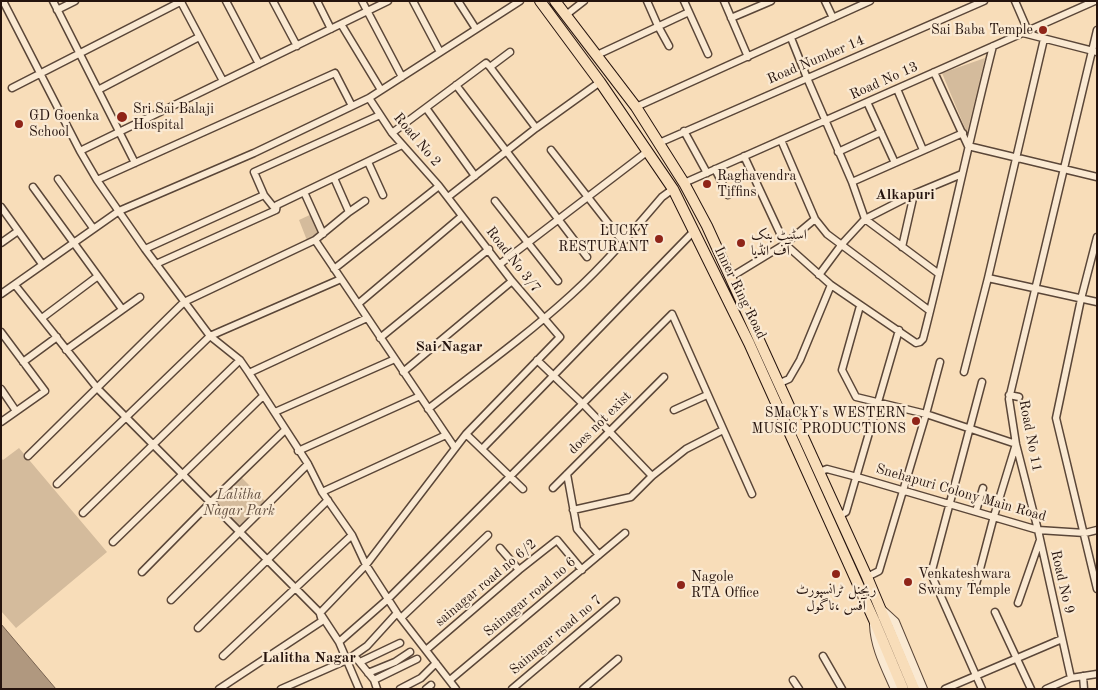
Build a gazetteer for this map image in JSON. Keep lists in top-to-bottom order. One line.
{"streets":{"highway":["Inner Ring Road"],"street":["Road Number 14","Road No 13","Road No 2","Road No 3/7","does not exist","Road No 11","Snehapuri Colony Main Road","Road No 9","sainagar road no 6/2","Sainagar road no 6","Sainagar road no 7"]},"crossings":[["Road Number 14","Inner Ring Road"],["Road No 13","Inner Ring Road"],["Road No 2","Road No 3/7"],["Inner Ring Road","Snehapuri Colony Main Road"],["Road No 11","Snehapuri Colony Main Road"],["Road No 11","Road No 9"],["Snehapuri Colony Main Road","Road No 9"],["sainagar road no 6/2","Sainagar road no 6"]],"districts":["Alkapuri","Sai Nagar","Lalitha Nagar"],"parks":["Lalitha Nagar Park"],"places":["Sai Baba Temple","Sri Sai Balaji Hospital","GD Goenka School","Raghavendra Tiffins","LUCKY RESTURANT","اسٹیٹ بنک آف انڈیا","SMaCkY's WESTERN MUSIC PRODUCTIONS","ریجنل ٹرانسپورٹ آفس ،ناگول","Venkateshwara Swamy Temple","Nagole RTA Office"]}
